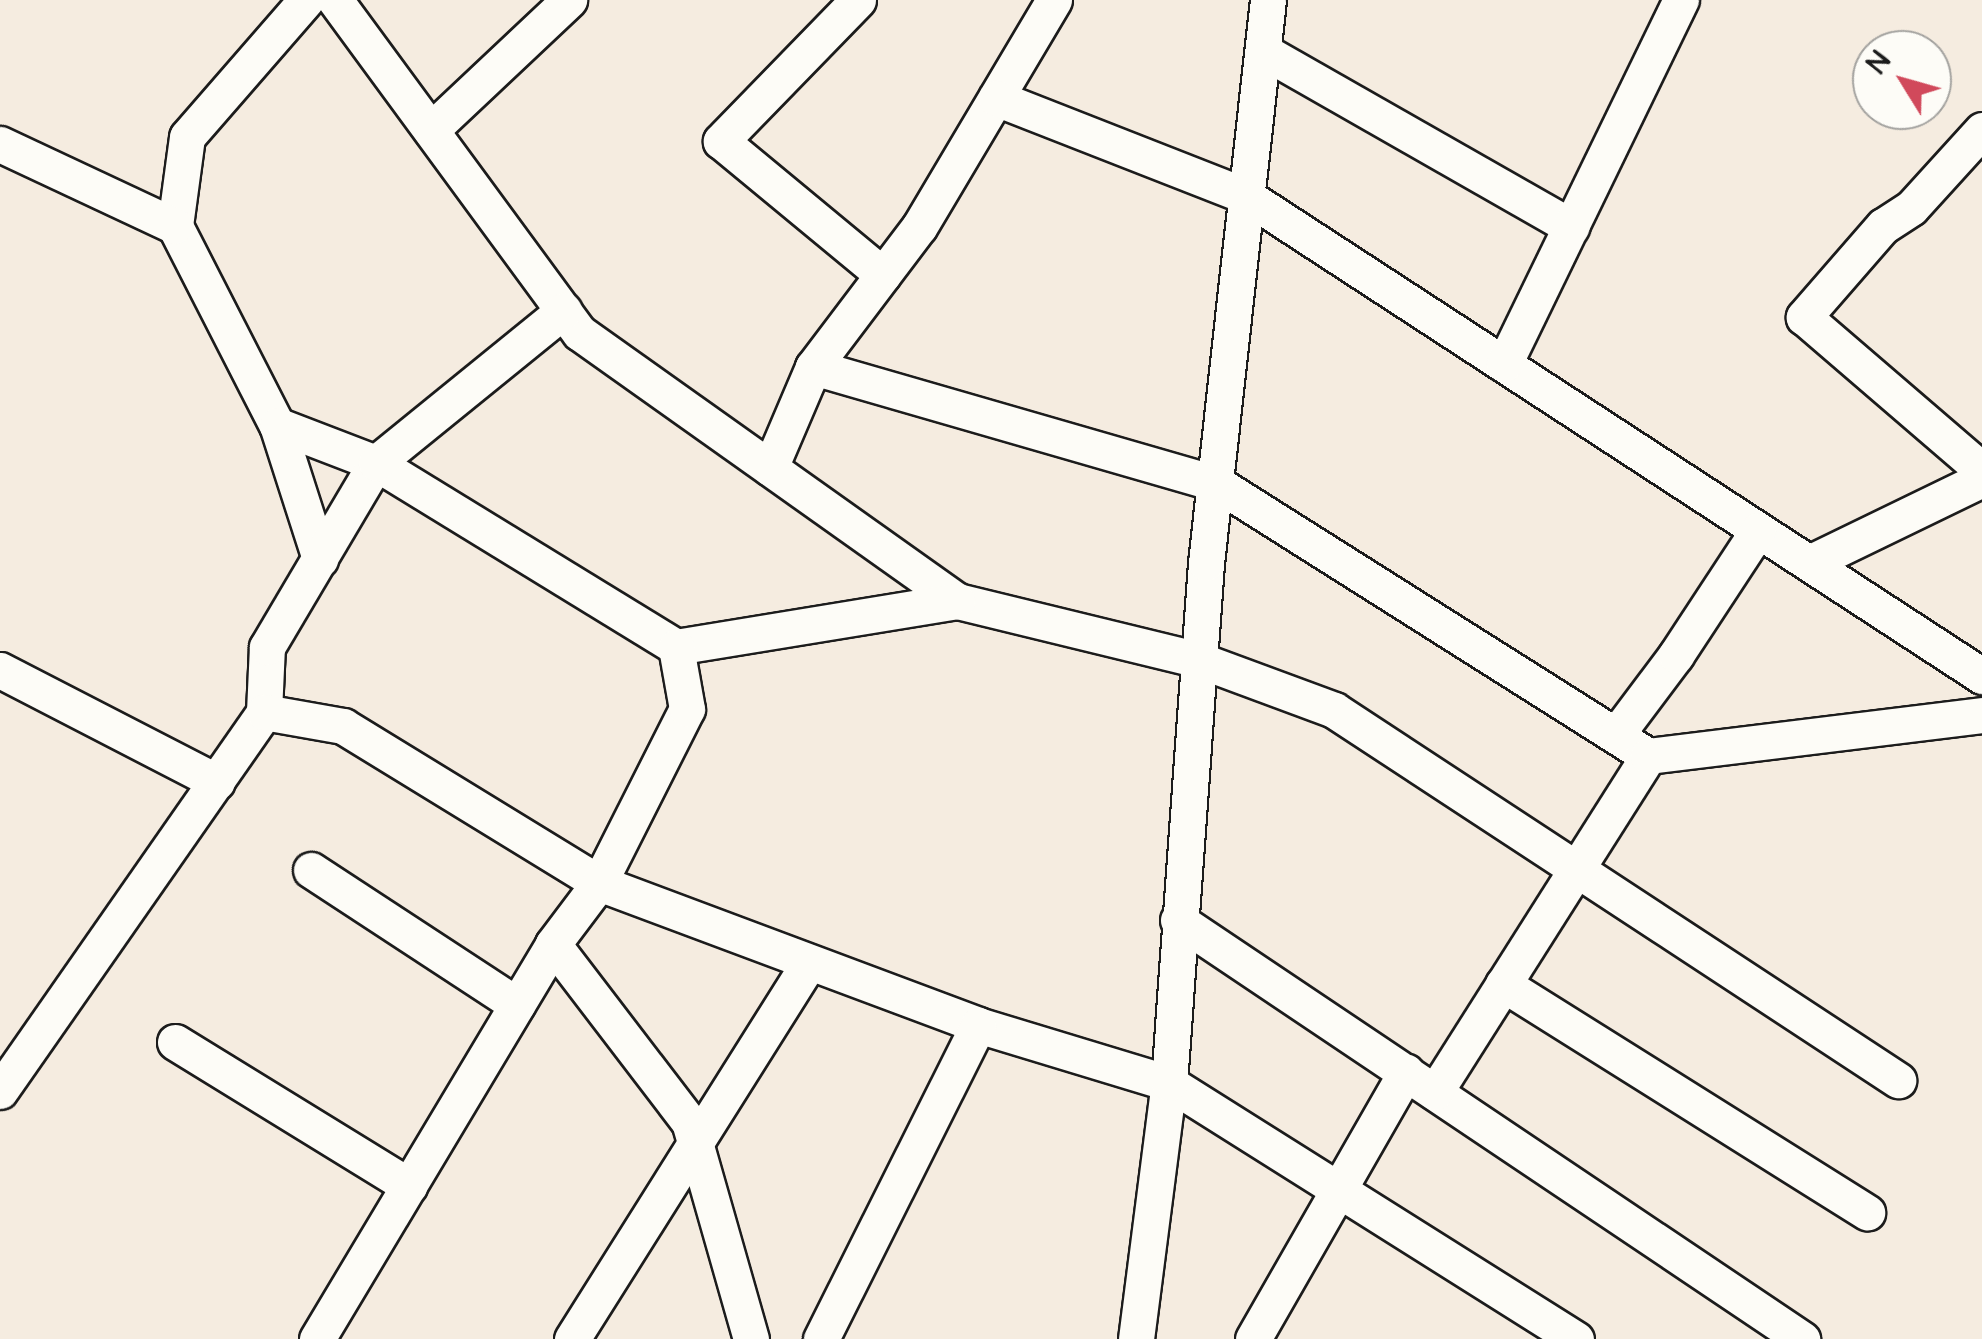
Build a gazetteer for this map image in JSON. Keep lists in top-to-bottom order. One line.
{"north":"top left"}
